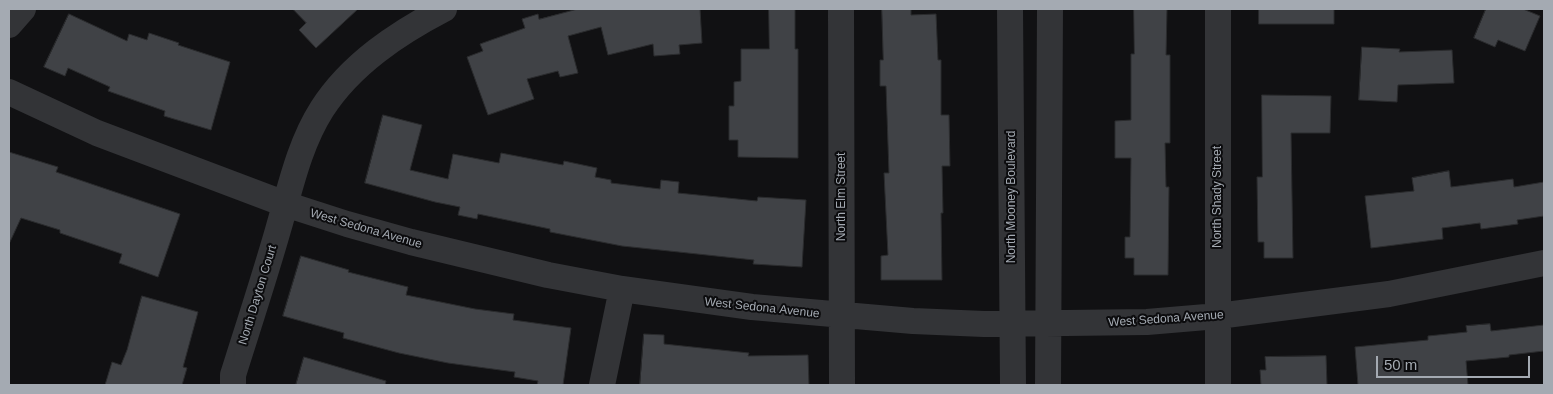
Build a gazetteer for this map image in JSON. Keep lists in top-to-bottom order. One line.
{"streets":{"street":["North Elm Street","North Mooney Boulevard","North Shady Street","West Sedona Avenue","North Dayton Court"]},"crossings":[["North Elm Street","West Sedona Avenue"],["North Mooney Boulevard","West Sedona Avenue"],["North Shady Street","West Sedona Avenue"],["West Sedona Avenue","North Dayton Court"]],"scale_bar":"50 m"}
